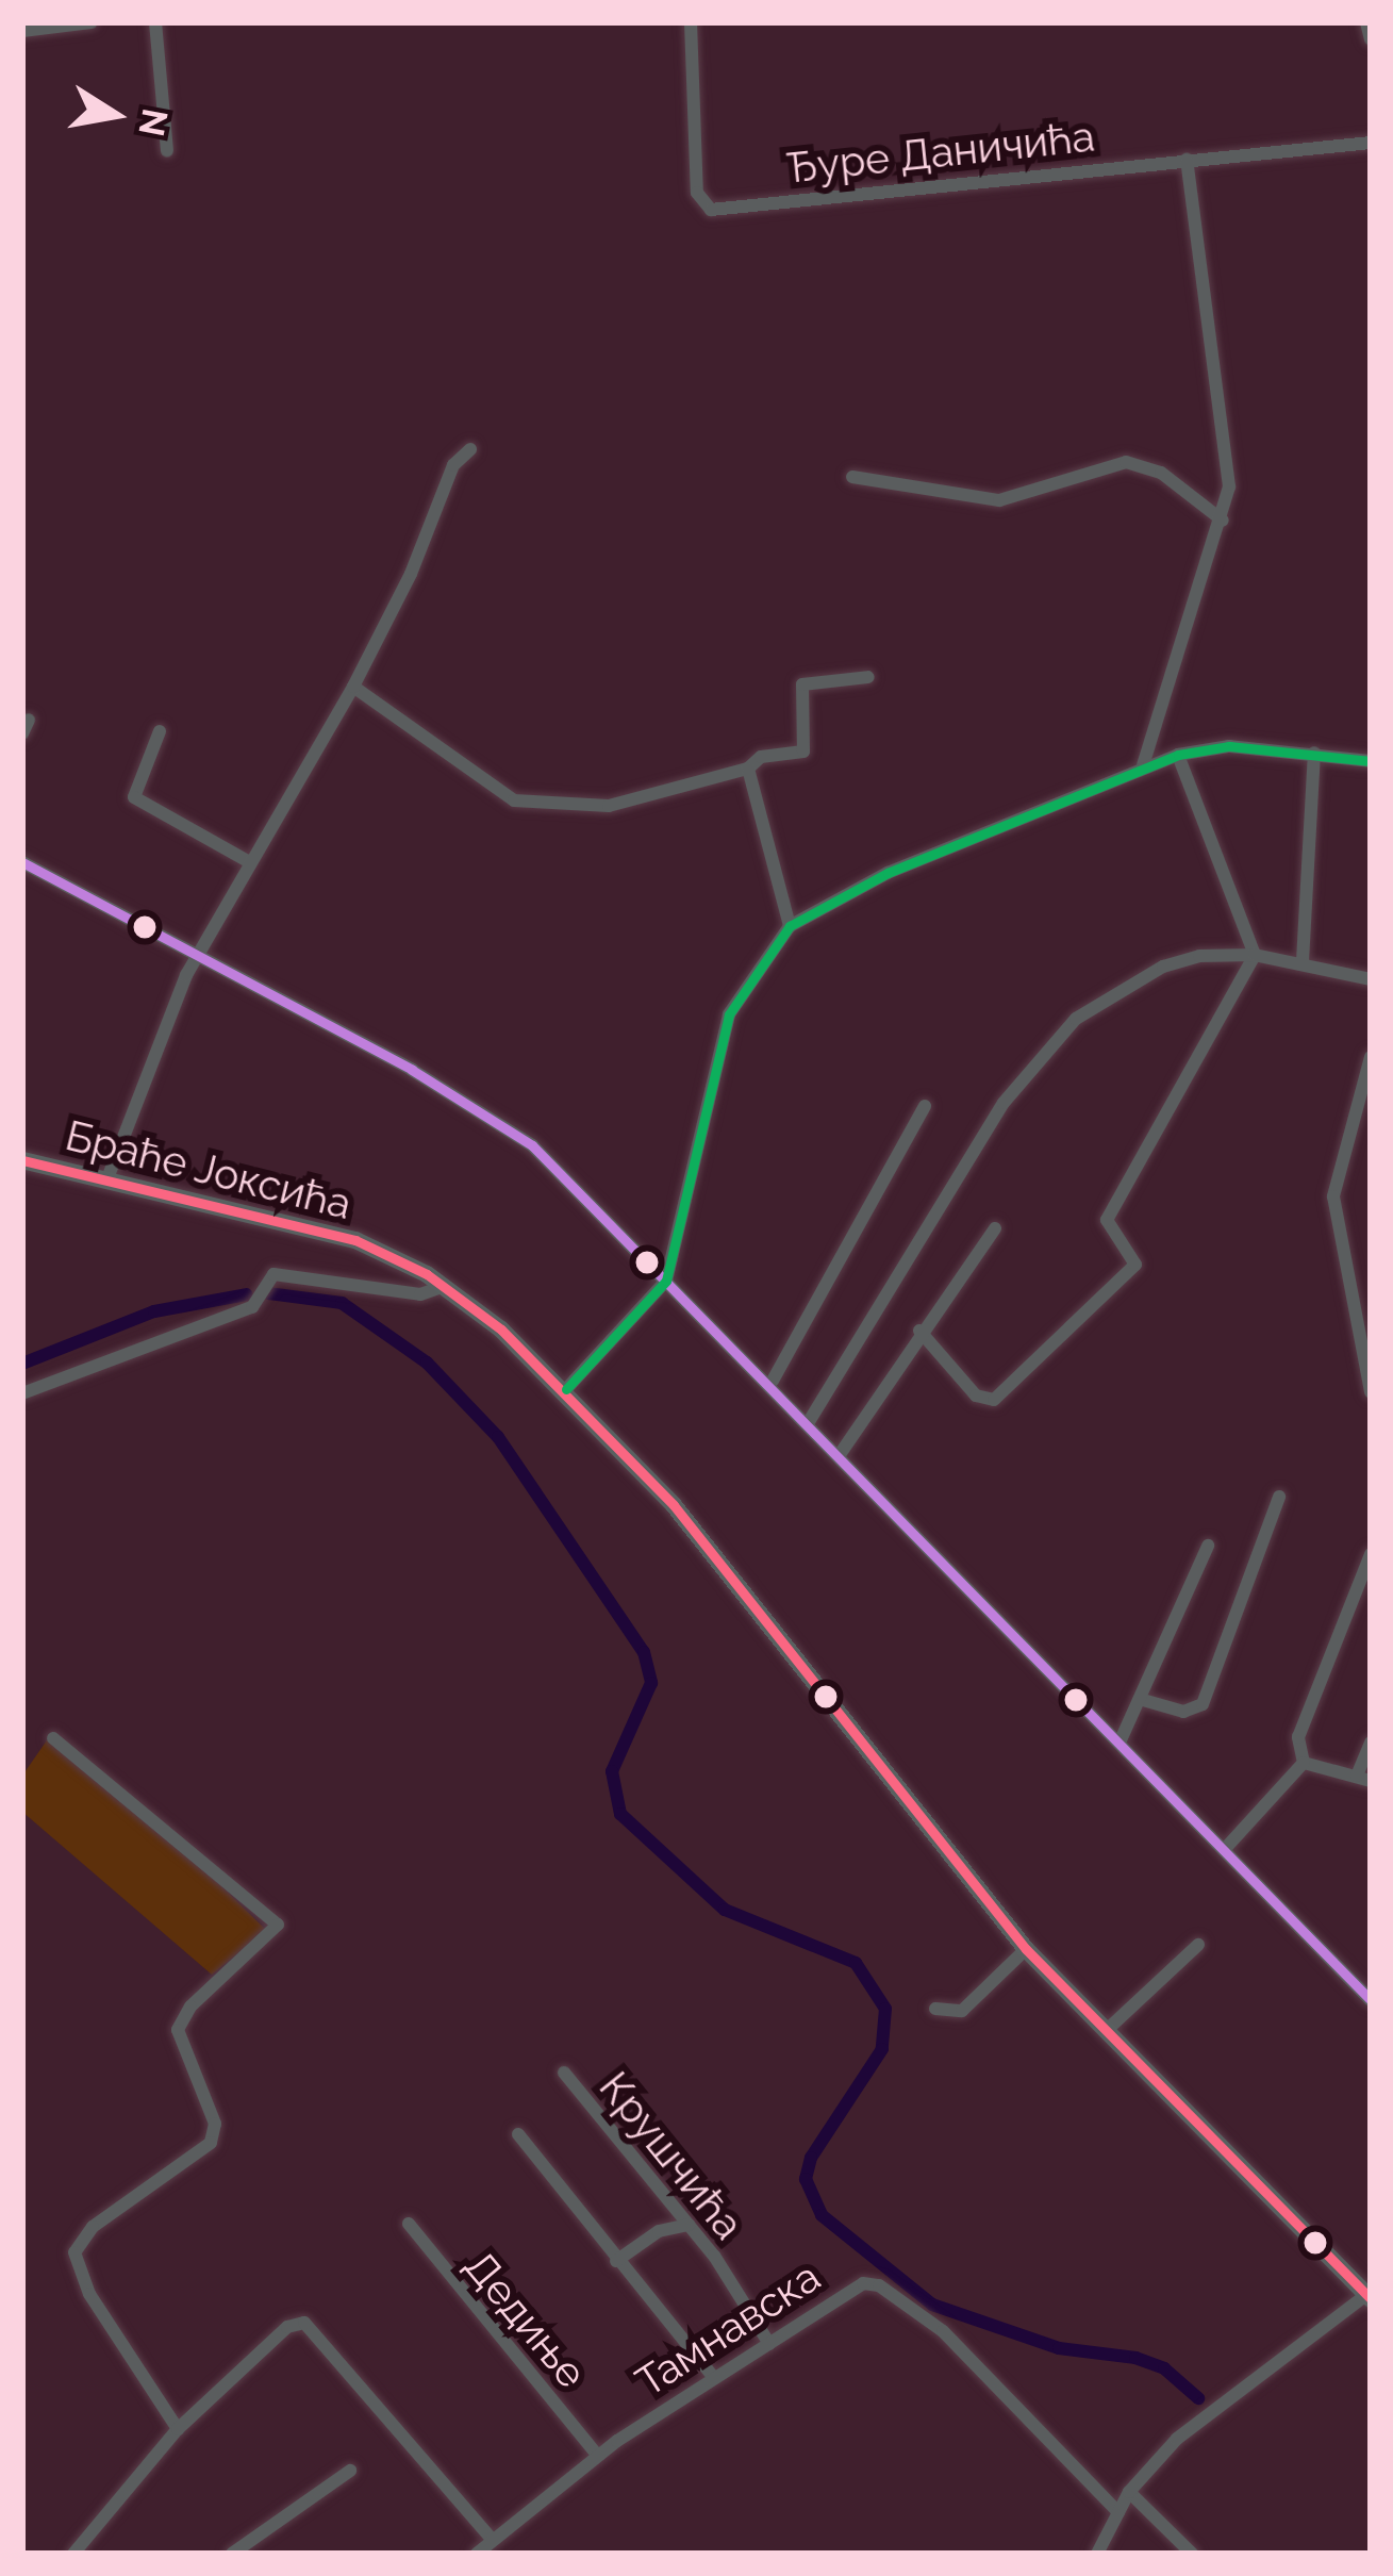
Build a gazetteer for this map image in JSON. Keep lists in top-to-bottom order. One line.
{"streets":{"main road":["Браће Јоксића"],"street":["Ђуре Даничића","Крушчића","Дедиње","Тамнавска"]},"crossings":[["Крушчића","Тамнавска"],["Дедиње","Тамнавска"]],"north":"right"}
